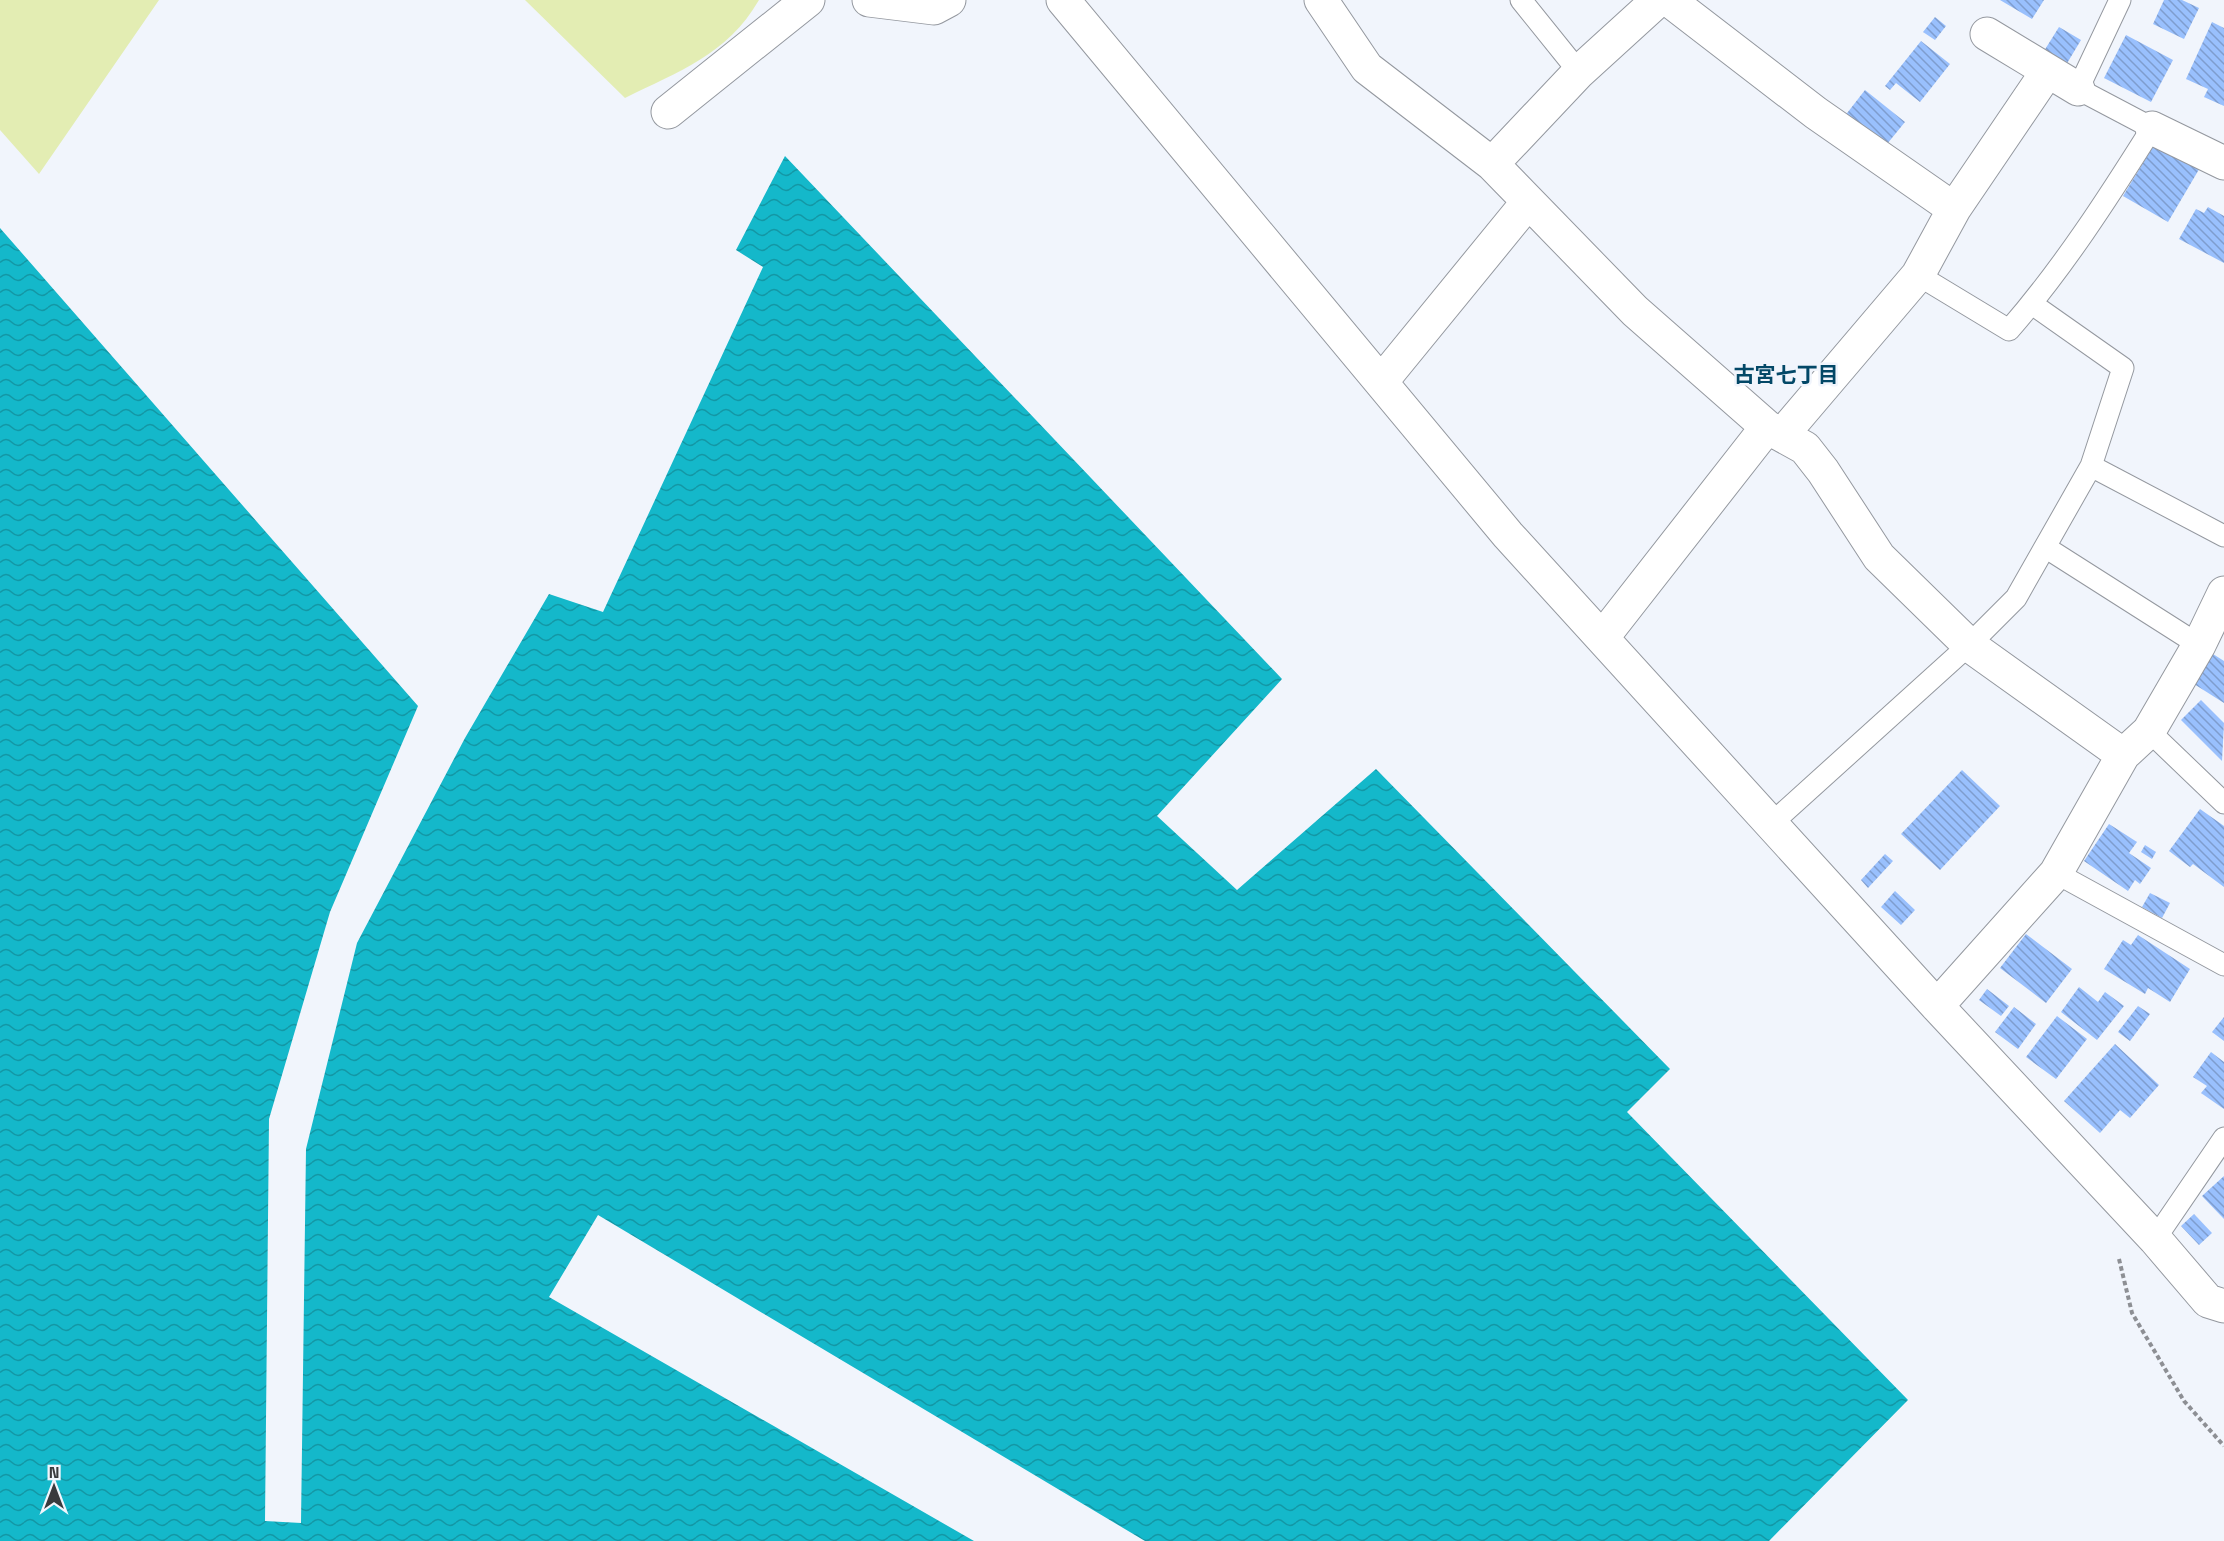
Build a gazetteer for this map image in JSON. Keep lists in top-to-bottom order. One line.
{"districts":["古宮七丁目"],"north":"top"}
